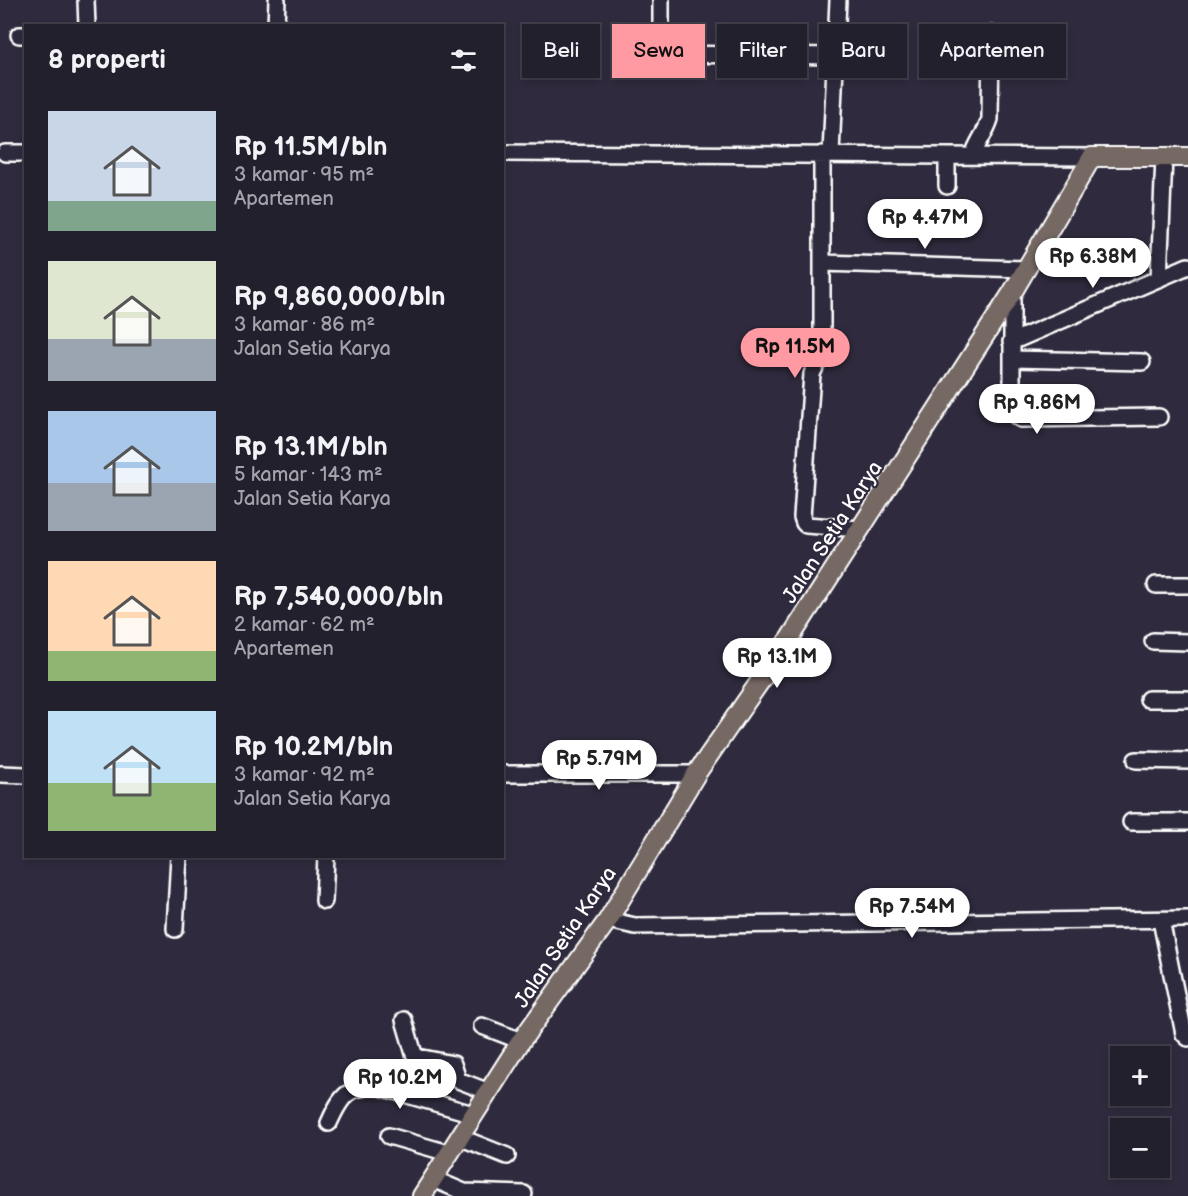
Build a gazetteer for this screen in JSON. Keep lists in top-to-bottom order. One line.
{"streets":{"main road":["Jalan Setia Karya"]},"page":{"chip":["Beli","Sewa","Filter","Baru","Apartemen"],"heading":"8 properti","list":[{"name":"Rp 11.5M/bln","note":"3 kamar · 95 m² · Apartemen"},{"name":"Rp 9,860,000/bln","note":"3 kamar · 86 m² · Jalan Setia Karya"},{"name":"Rp 13.1M/bln","note":"5 kamar · 143 m² · Jalan Setia Karya"},{"name":"Rp 7,540,000/bln","note":"2 kamar · 62 m² · Apartemen"},{"name":"Rp 10.2M/bln","note":"3 kamar · 92 m² · Jalan Setia Karya"}],"price":["Rp 4.47M","Rp 6.38M","Rp 11.5M","Rp 9.86M","Rp 13.1M","Rp 5.79M","Rp 7.54M","Rp 10.2M"],"map_buttons":["+","−"]}}
